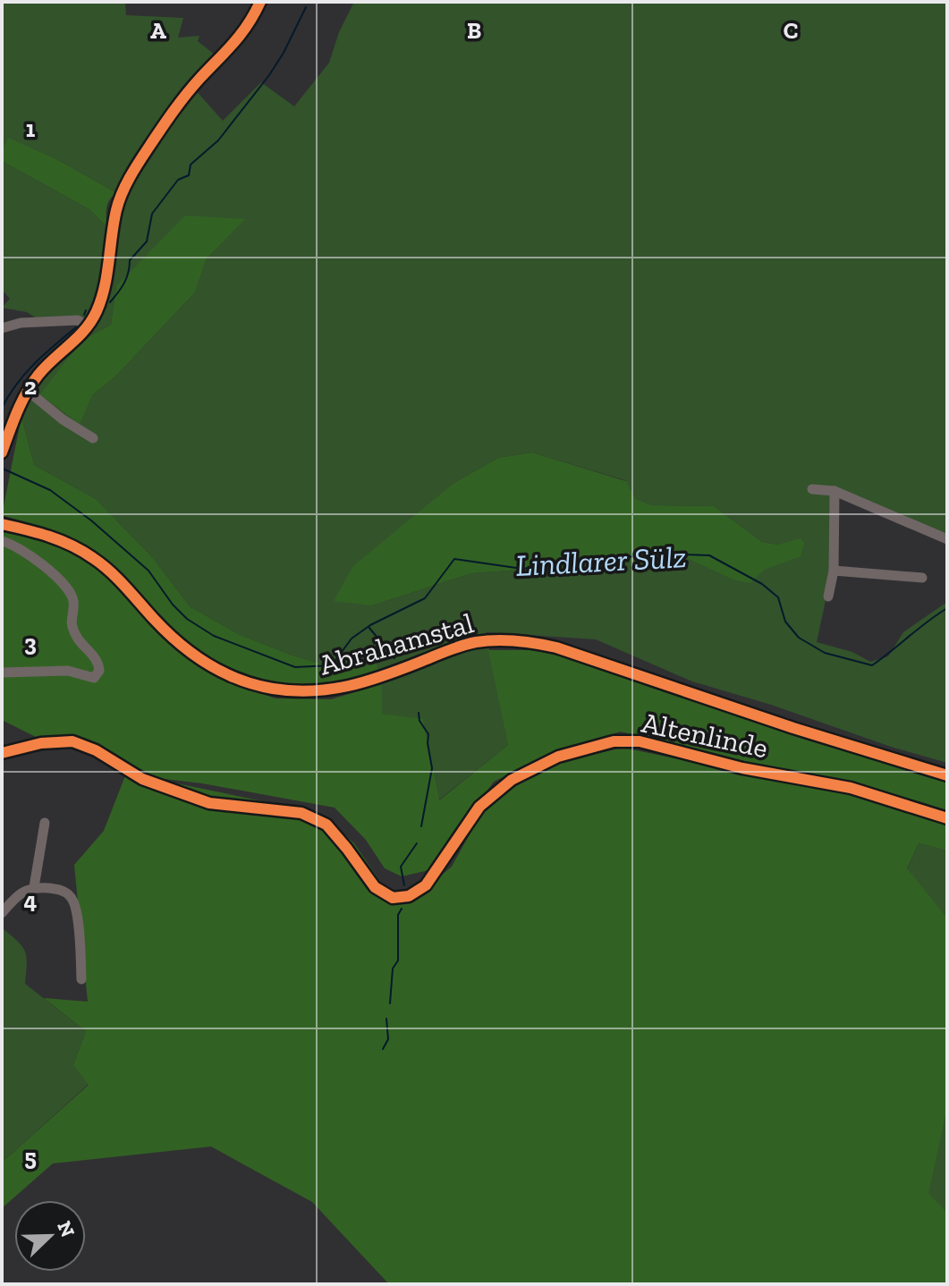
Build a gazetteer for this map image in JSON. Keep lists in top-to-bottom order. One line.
{"streets":{"main road":["Abrahamstal"],"street":["Altenlinde"]},"water":["Lindlarer Sülz"],"north":"top right","grid":{"columns":["A","B","C"],"rows":["1","2","3","4","5"]}}
